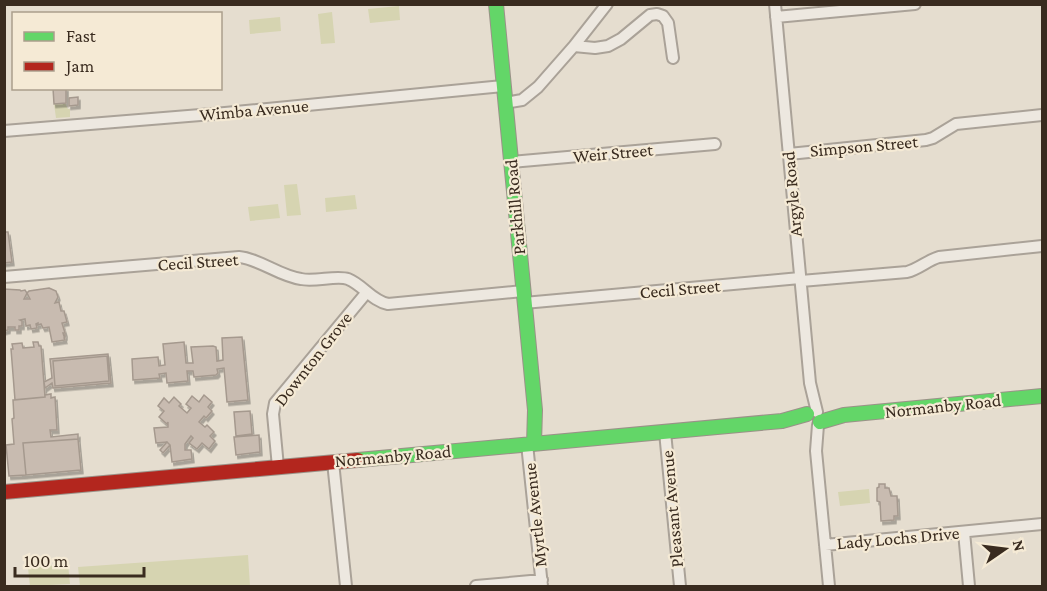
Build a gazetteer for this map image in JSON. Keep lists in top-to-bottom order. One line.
{"streets":{"street":["Wimba Avenue","Simpson Street","Weir Street","Argyle Road","Parkhill Road","Cecil Street","Downton Grove","Normanby Road","Pleasant Avenue","Myrtle Avenue","Lady Lochs Drive"]},"crossings":[["Wimba Avenue","Parkhill Road"],["Simpson Street","Argyle Road"],["Weir Street","Parkhill Road"],["Argyle Road","Cecil Street"],["Argyle Road","Normanby Road"],["Argyle Road","Lady Lochs Drive"],["Parkhill Road","Cecil Street"],["Parkhill Road","Normanby Road"],["Parkhill Road","Myrtle Avenue"],["Cecil Street","Downton Grove"],["Downton Grove","Normanby Road"],["Normanby Road","Pleasant Avenue"],["Normanby Road","Myrtle Avenue"]],"legend":["Fast","Jam"],"scale_bar":"100 m","north":"right"}
